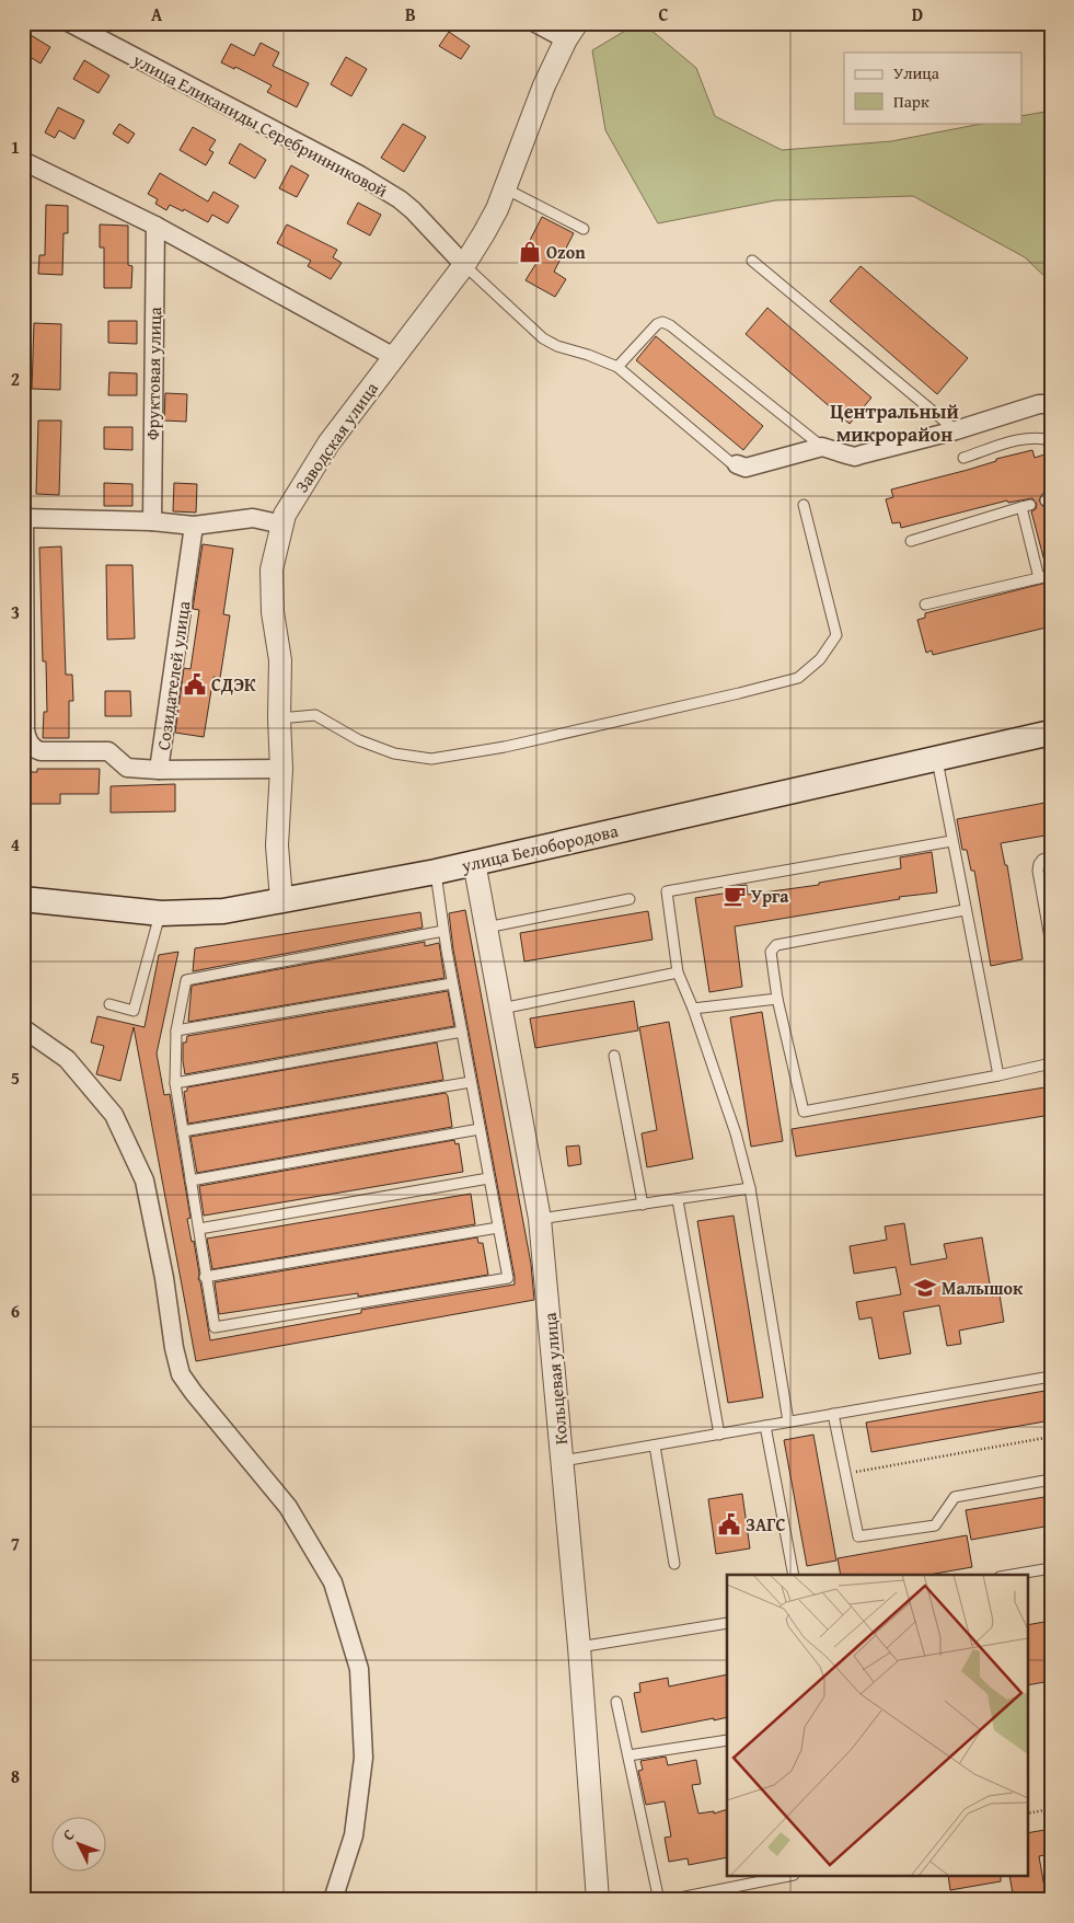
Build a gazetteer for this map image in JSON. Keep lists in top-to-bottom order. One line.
{"streets":{"main road":["улица Белобородова"],"street":["улица Еликаниды Серебринниковой","Фруктовая улица","Заводская улица","Созидателей улица","Кольцевая улица"]},"crossings":[["улица Еликаниды Серебринниковой","Заводская улица"],["Заводская улица","Созидателей улица"],["Заводская улица","улица Белобородова"],["улица Белобородова","Кольцевая улица"]],"districts":["Центральный микрорайон"],"places":{"shop":["Ozon"],"public building":["СДЭК","ЗАГС"],"cafe":["Урга"],"school or university":["Малышок"]},"legend":["Улица","Парк"],"north":"top left","grid":{"columns":["A","B","C","D"],"rows":["1","2","3","4","5","6","7","8"]}}
